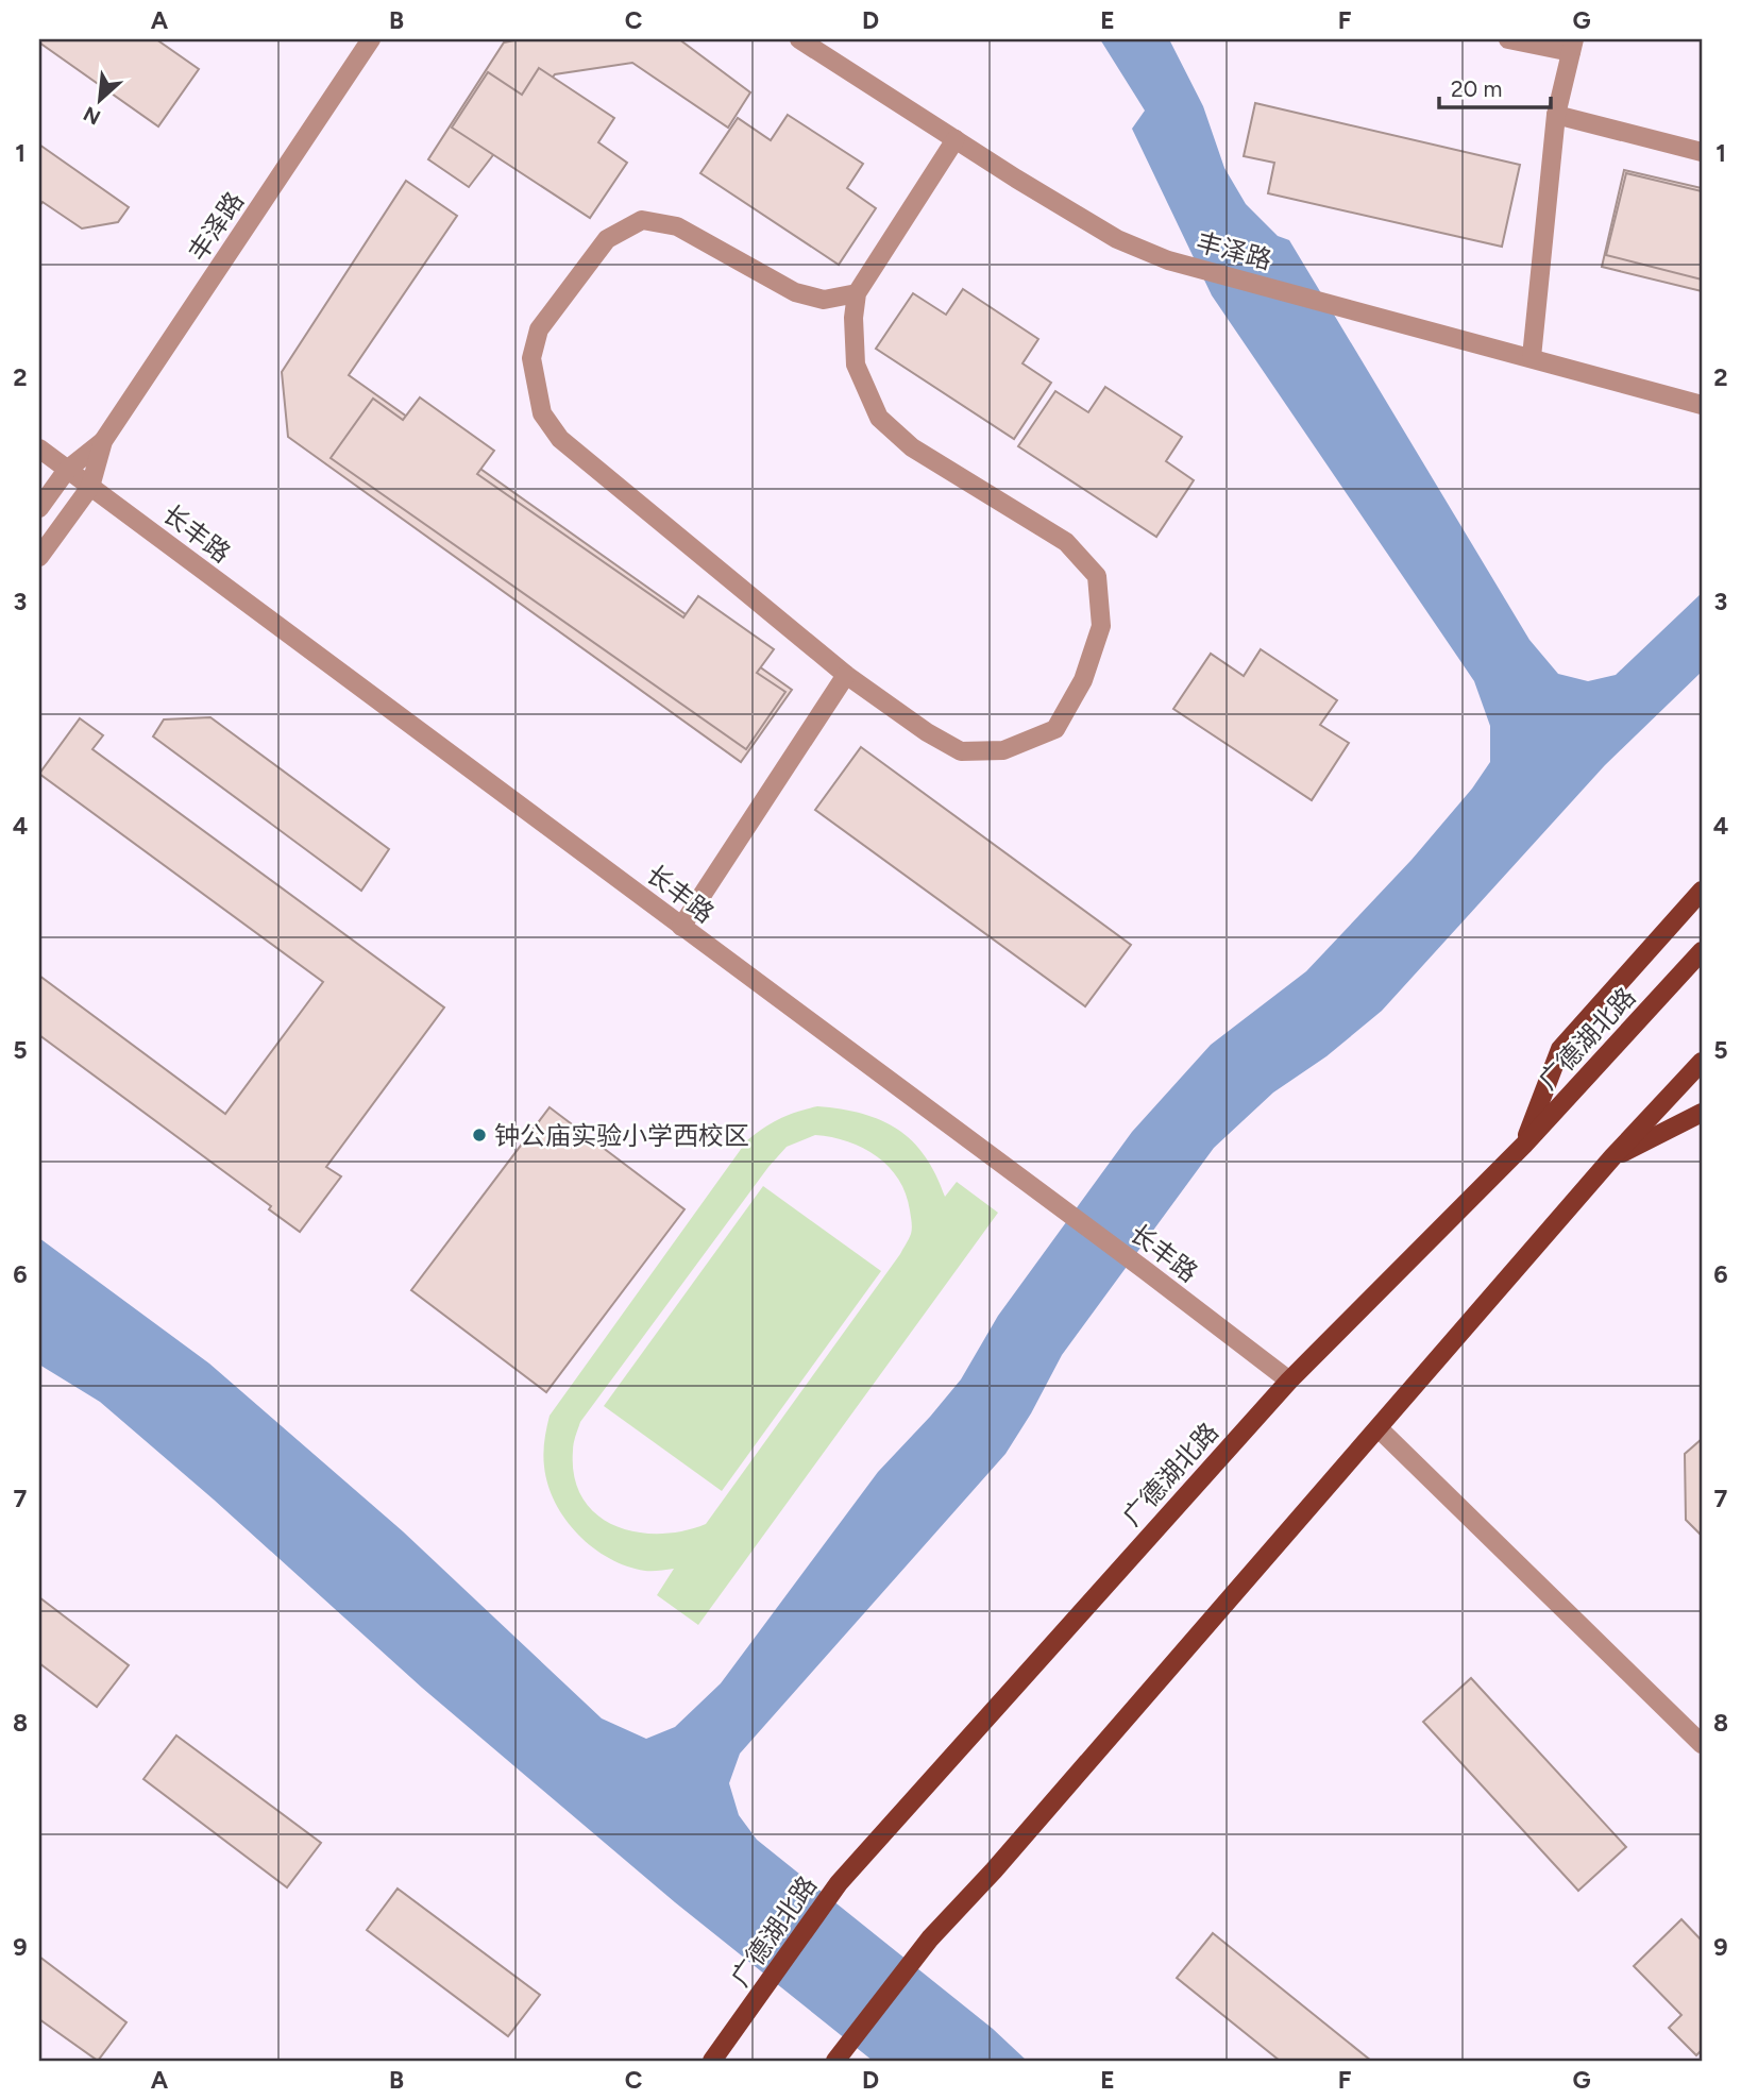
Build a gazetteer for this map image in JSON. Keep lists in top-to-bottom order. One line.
{"streets":{"main road":["广德湖北路"],"street":["丰泽路","长丰路"]},"crossings":[["丰泽路","长丰路"],["长丰路","广德湖北路"]],"places":["钟公庙实验小学西校区"],"scale_bar":"20 m","north":"bottom left","grid":{"columns":["A","B","C","D","E","F","G"],"rows":["1","2","3","4","5","6","7","8","9"]}}
